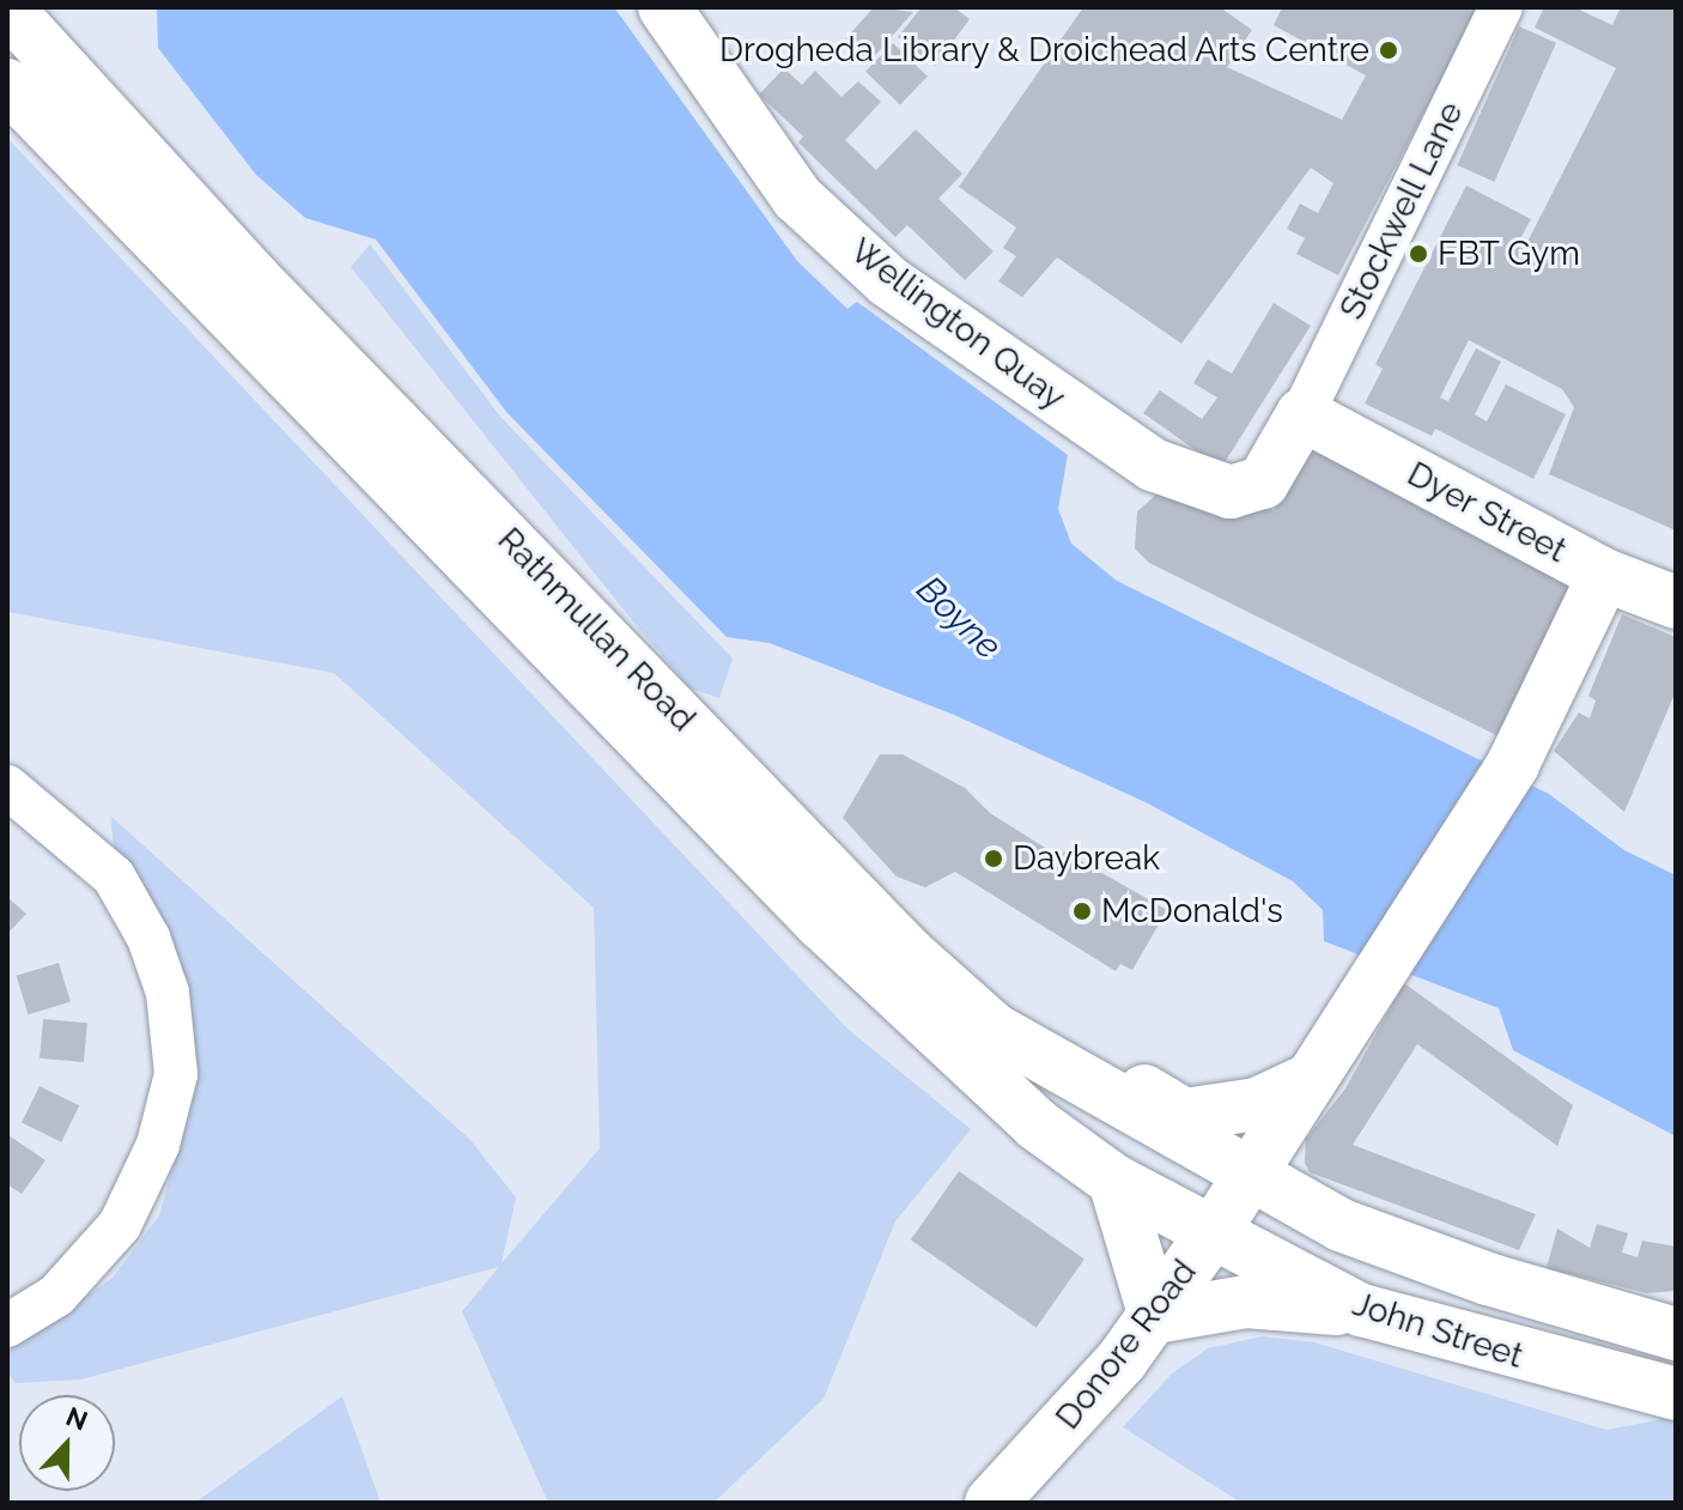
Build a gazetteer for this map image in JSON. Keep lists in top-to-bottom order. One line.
{"streets":{"main road":["Wellington Quay","Dyer Street","Rathmullan Road","John Street","Donore Road"],"street":["Stockwell Lane"]},"crossings":[["Stockwell Lane","Wellington Quay"],["Stockwell Lane","Dyer Street"],["Wellington Quay","Dyer Street"],["Dyer Street","Donore Road"],["Rathmullan Road","John Street"],["Rathmullan Road","Donore Road"],["John Street","Donore Road"]],"water":["Boyne"],"places":["Drogheda Library & Droichead Arts Centre","FBT Gym","Daybreak","McDonald's"],"north":"top"}
